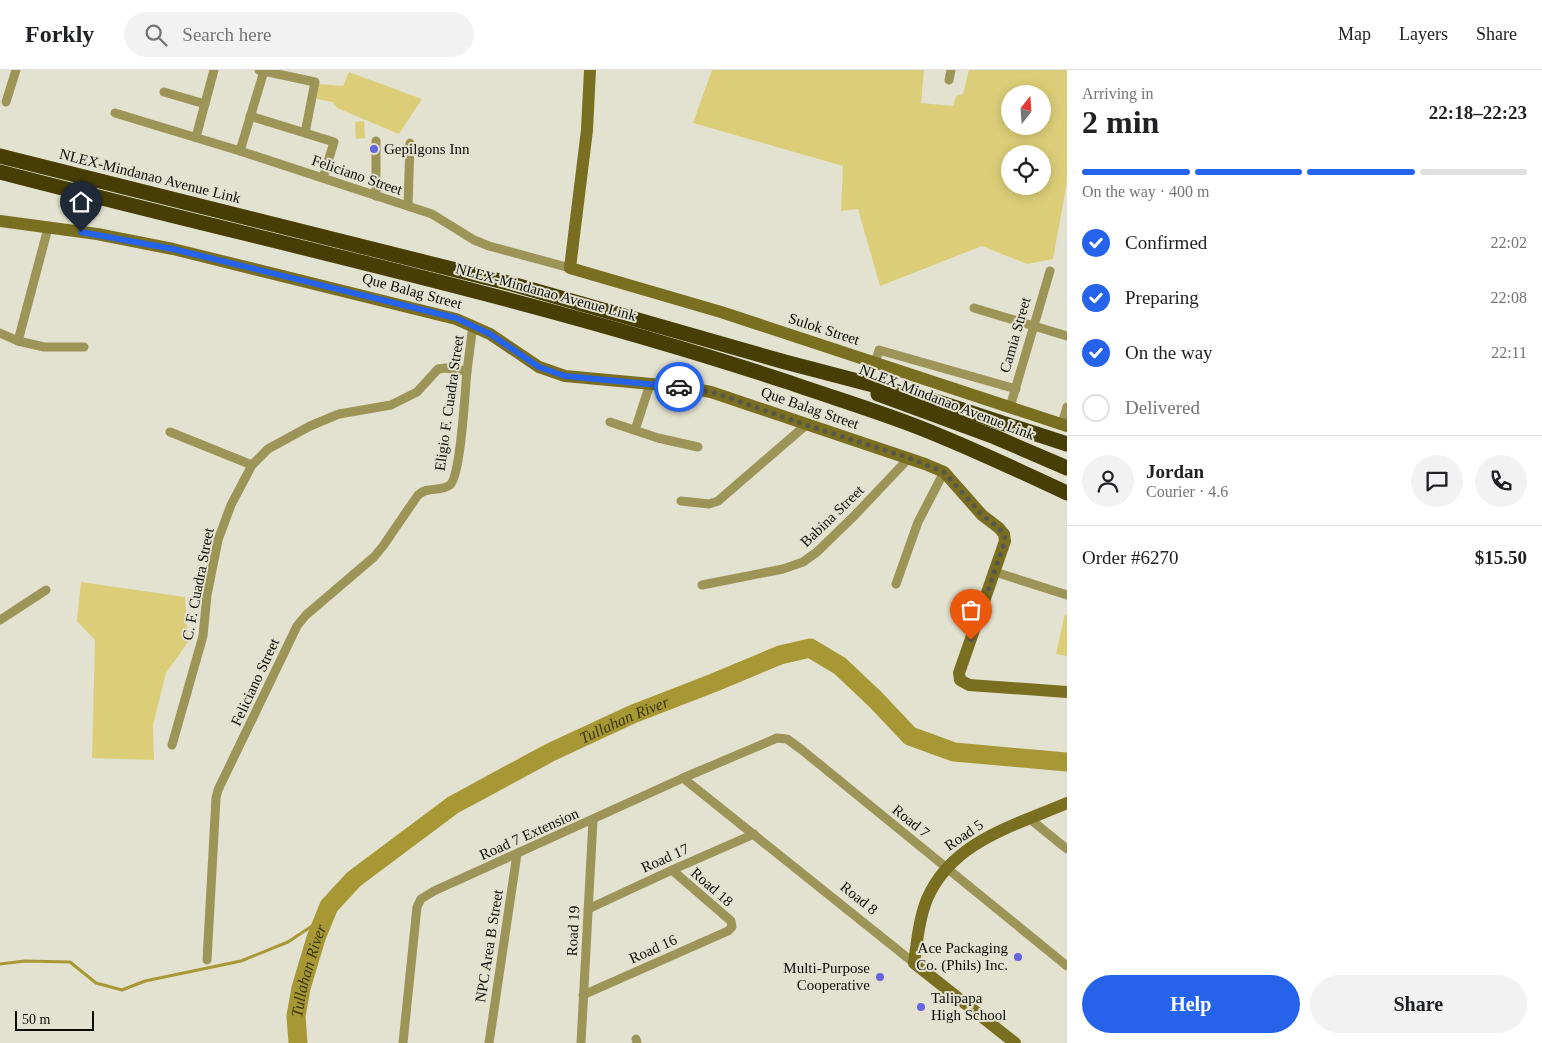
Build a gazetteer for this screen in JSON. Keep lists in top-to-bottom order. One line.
{"streets":{"highway":["NLEX-Mindanao Avenue Link"],"street":["Feliciano Street","Que Balag Street","Sulok Street","Camia Street","Eligio F. Cuadra Street","Babina Street","C. F. Cuadra Street","Road 7","Road 7 Extension","Road 5","Road 17","Road 18","Road 8","Road 19","NPC Area B Street","Road 16"]},"crossings":[["Feliciano Street","Sulok Street"],["Feliciano Street","Eligio F. Cuadra Street"],["Que Balag Street","Eligio F. Cuadra Street"],["Que Balag Street","Babina Street"],["Sulok Street","Camia Street"],["Eligio F. Cuadra Street","C. F. Cuadra Street"],["Road 7","Road 7 Extension"],["Road 7","Road 5"],["Road 7 Extension","Road 8"],["Road 7 Extension","Road 19"],["Road 7 Extension","NPC Area B Street"],["Road 5","Road 8"],["Road 17","Road 18"],["Road 17","Road 8"],["Road 17","Road 19"],["Road 18","Road 16"],["Road 19","Road 16"]],"water":["Tullahan River"],"places":["Gepilgons Inn","Ace Packaging Co. (Phils) Inc.","Multi-Purpose Cooperative","Talipapa High School"],"scale_bar":"50 m","north":"top","page":{"header":"Forkly","search":"Search here","nav":["Map","Layers","Share"],"heading":["2 min","Arriving in","22:18–22:23"],"panel":["Jordan","Courier · 4.6","Order #6270","$15.50"],"bar":"On the way · 400 m","list":[["Confirmed","22:02"],["Preparing","22:08"],["On the way","22:11"],"Delivered"],"buttons":["Help","Share"],"scale":"50 m"}}
